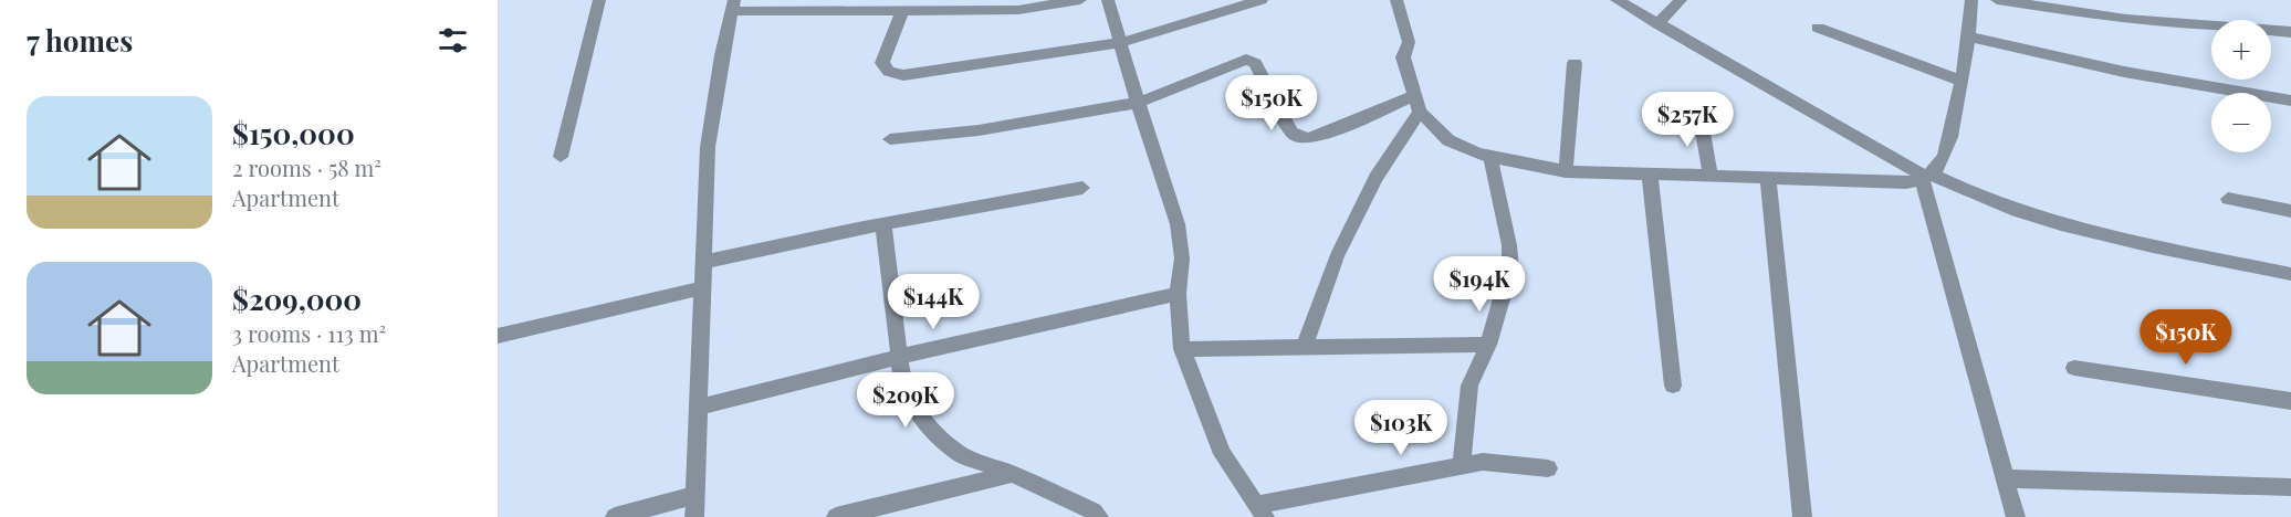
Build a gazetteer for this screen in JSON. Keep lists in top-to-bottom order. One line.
{"page":{"heading":"7 homes","map_buttons":["+","−"],"price":["$150K","$257K","$194K","$144K","$150K","$209K","$103K"],"list":[{"name":"$150,000","note":"2 rooms · 58 m² · Apartment"},{"name":"$209,000","note":"3 rooms · 113 m² · Apartment"}]}}
